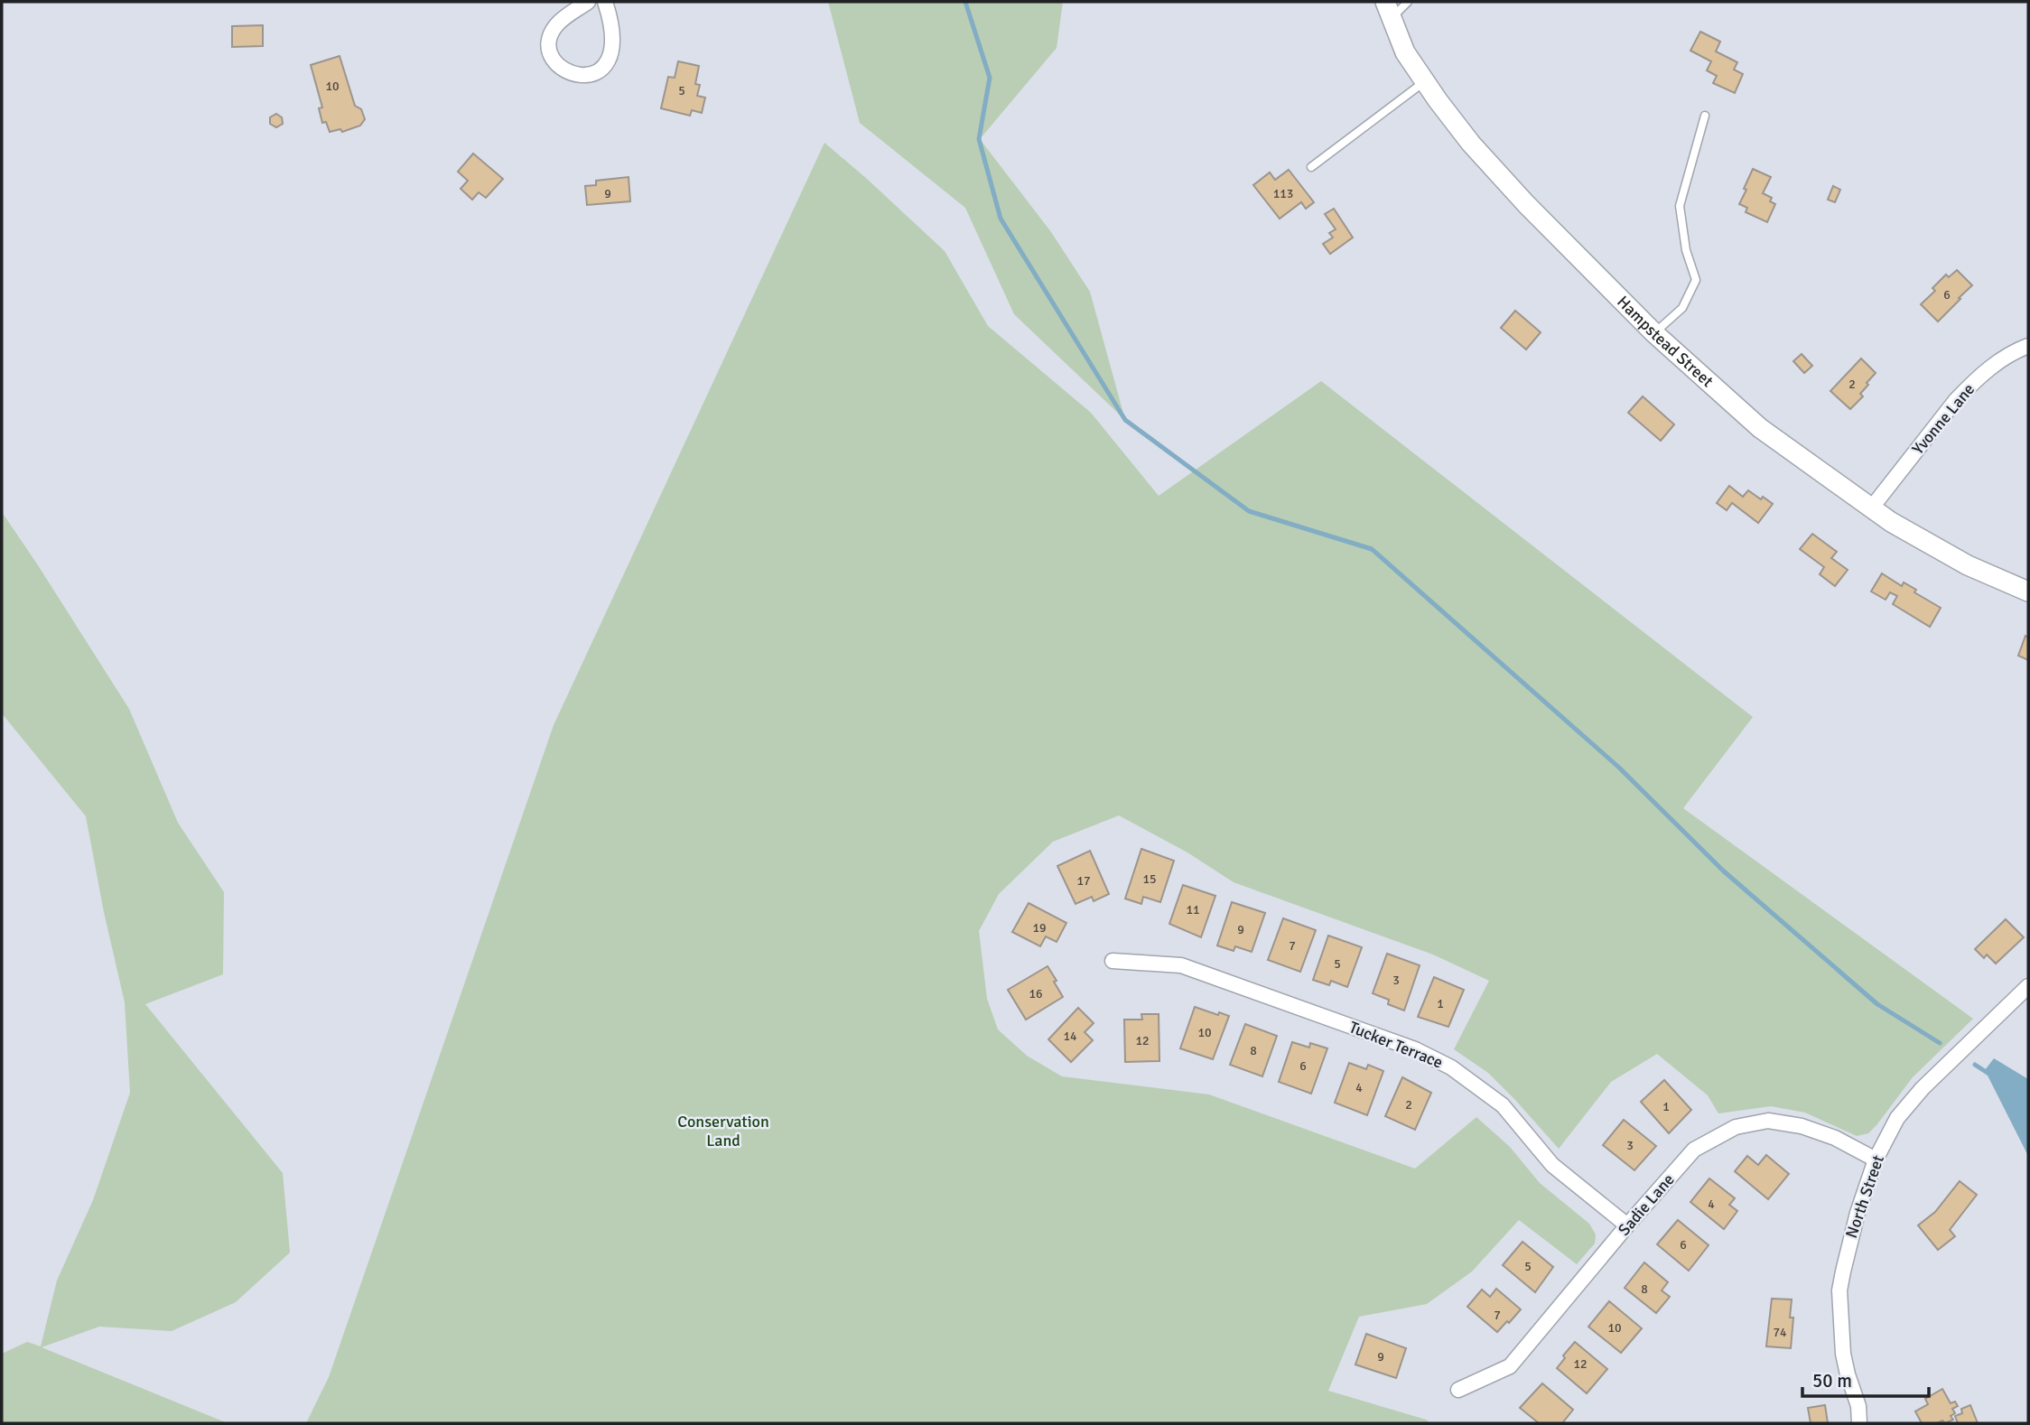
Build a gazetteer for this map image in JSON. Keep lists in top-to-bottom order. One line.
{"streets":{"main road":["Hampstead Street"],"street":["Yvonne Lane","Tucker Terrace","North Street","Sadie Lane"]},"crossings":[["Hampstead Street","Yvonne Lane"],["Tucker Terrace","Sadie Lane"],["North Street","Sadie Lane"]],"parks":["Conservation Land"],"house_numbers":["10","5","9","113","6","2","15","17","11","19","9","7","5","3","16","1","10","14","12","8","6","4","2","1","3","4","6","5","8","7","10","74","9","12"],"scale_bar":"50 m"}
